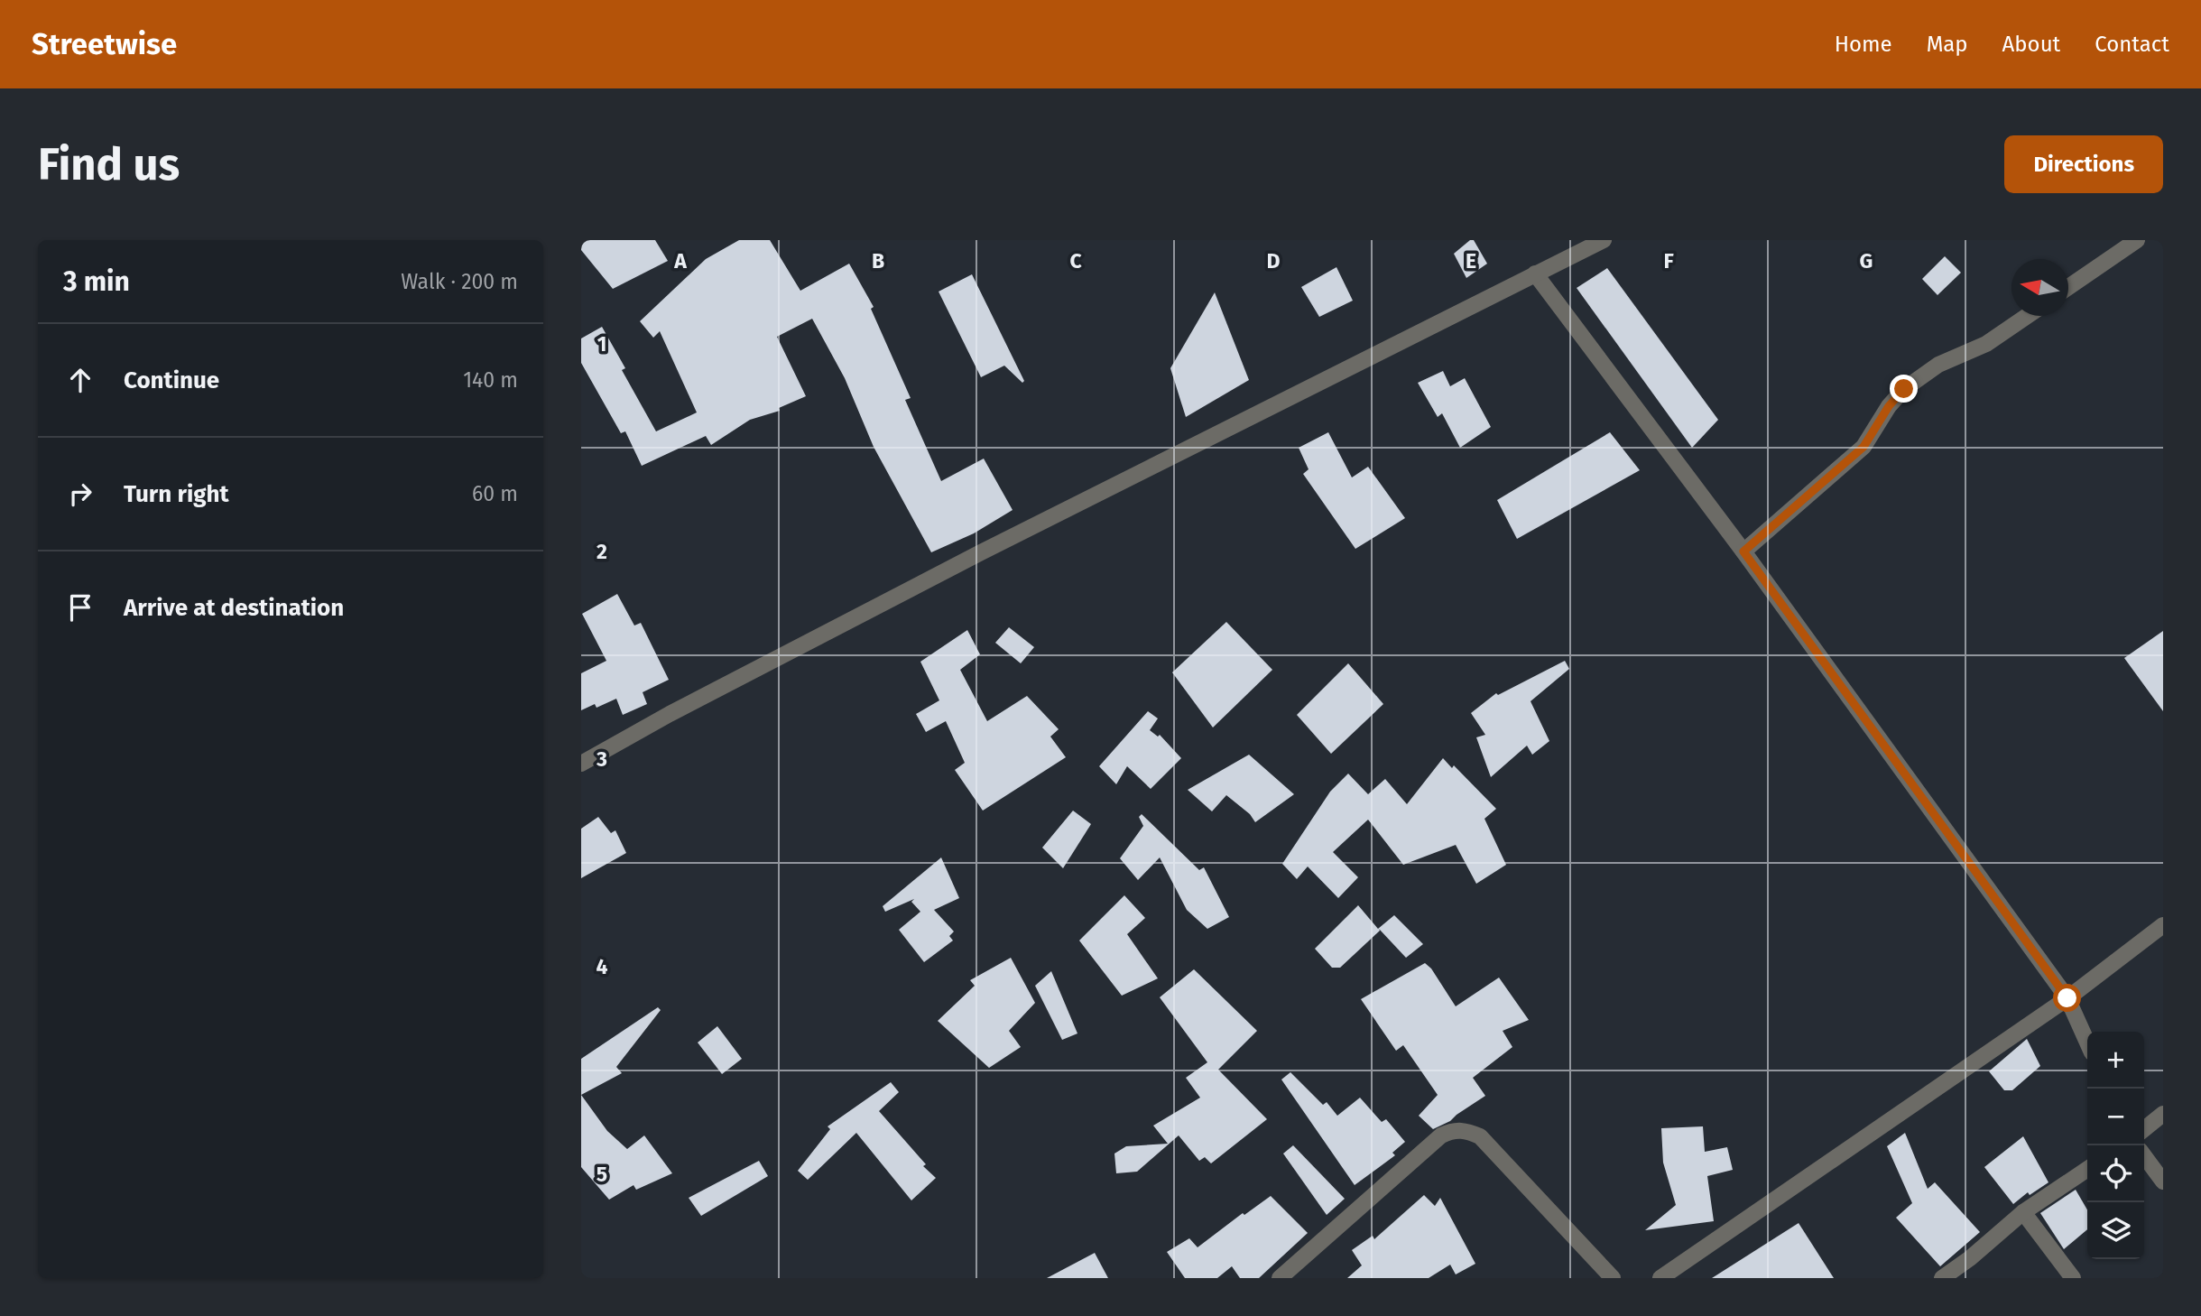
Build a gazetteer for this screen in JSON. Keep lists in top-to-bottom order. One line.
{"north":"left","page":{"header":"Streetwise","nav":["Home","Map","About","Contact"],"buttons":"Directions","title":"Find us","heading":["3 min","Walk · 200 m"],"list":[["Continue","140 m"],["Turn right","60 m"],"Arrive at destination"],"map_buttons":["+","−"]},"grid":{"columns":["A","B","C","D","E","F","G"],"rows":["1","2","3","4","5"]}}
